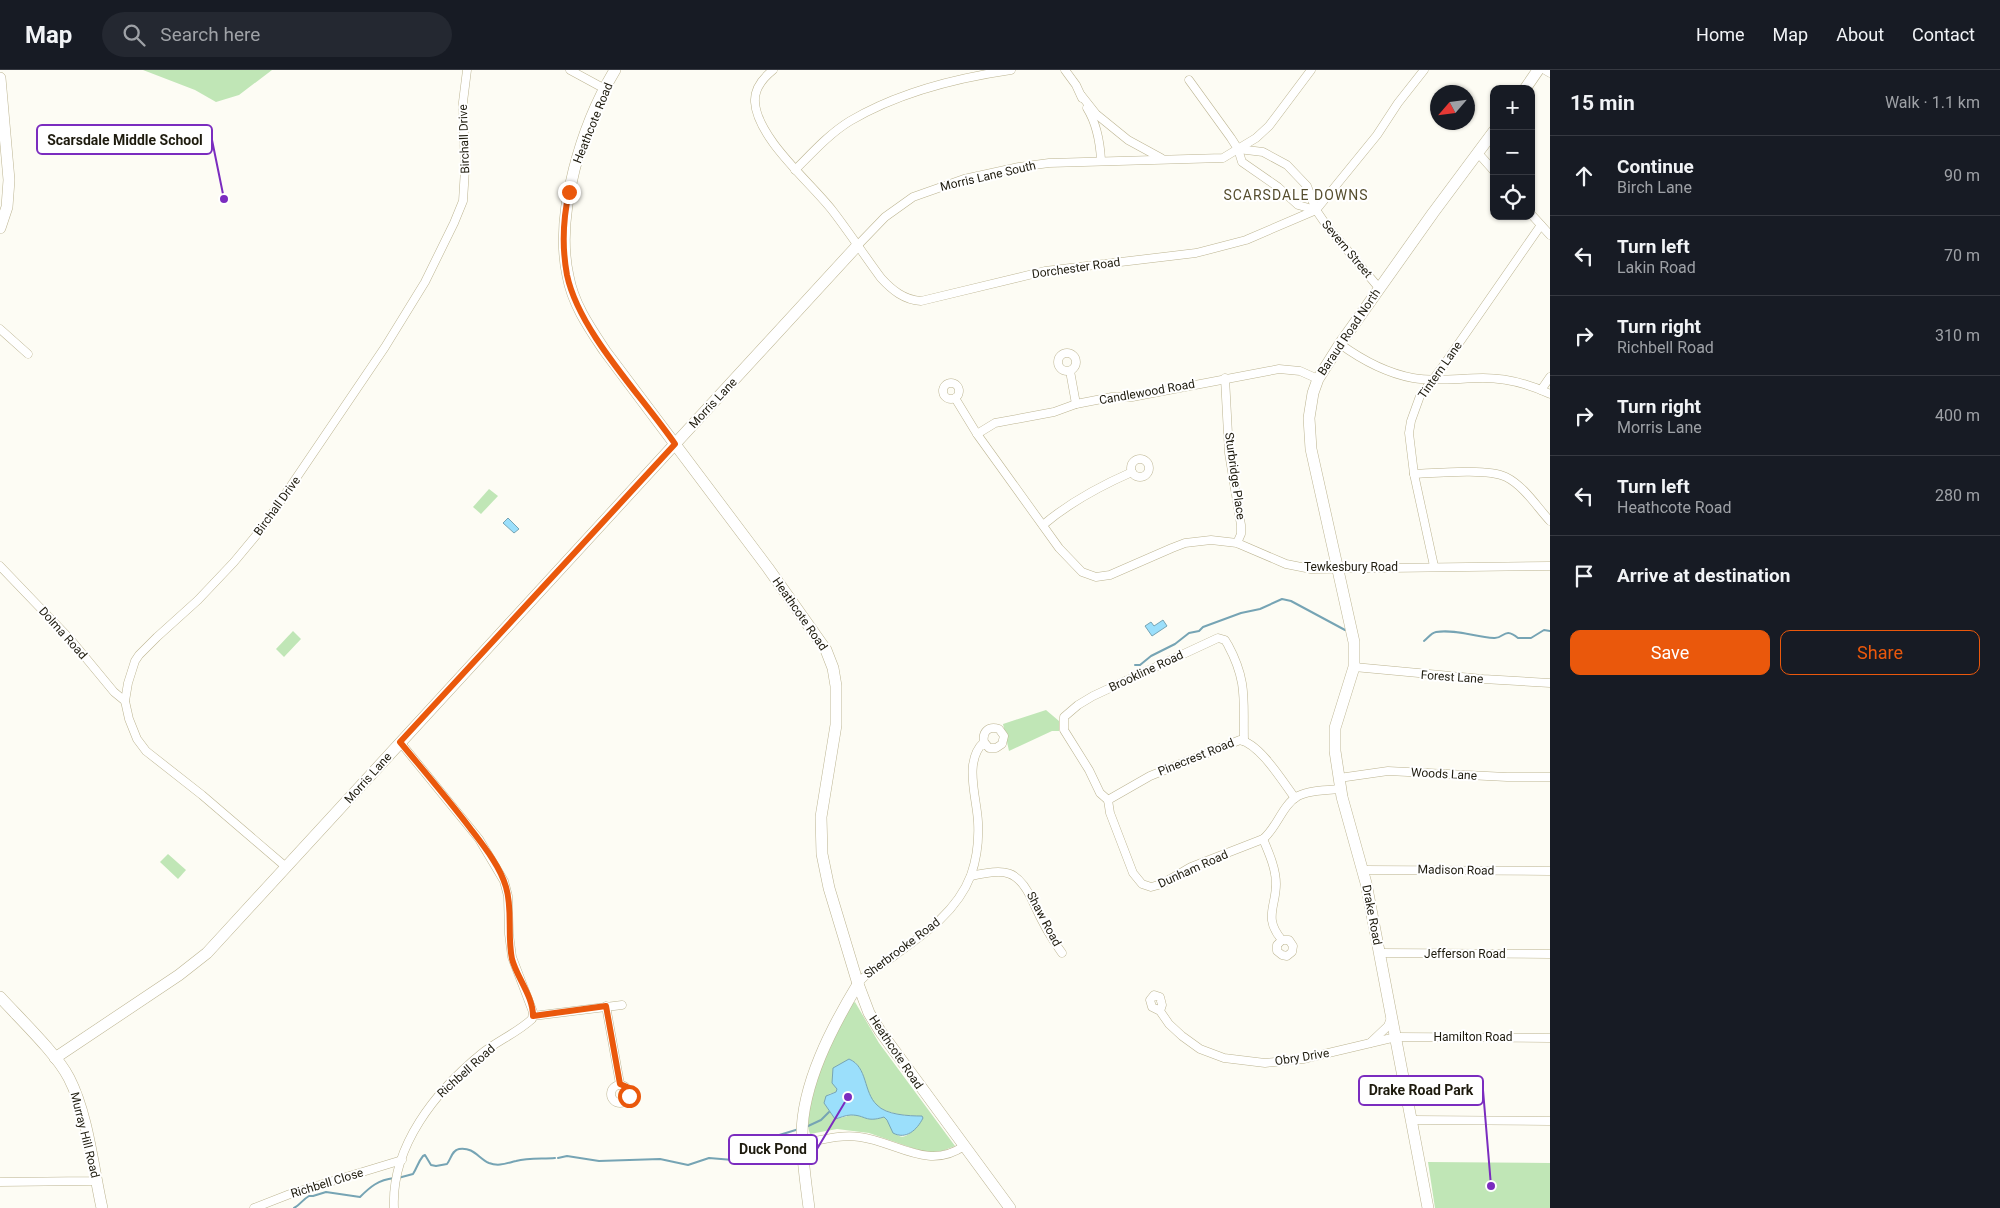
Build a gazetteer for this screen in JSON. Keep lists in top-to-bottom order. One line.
{"streets":{"street":["Heathcote Road","Birchall Drive","Morris Lane South","Severn Street","Dorchester Road","Baraud Road North","Tintern Lane","Candlewood Road","Morris Lane","Sturbridge Place","Tewkesbury Road","Dolma Road","Brookline Road","Forest Lane","Pinecrest Road","Woods Lane","Dunham Road","Madison Road","Drake Road","Shaw Road","Sherbrooke Road","Jefferson Road","Hamilton Road","Obry Drive","Richbell Road","Murray Hill Road","Richbell Close"]},"crossings":[["Heathcote Road","Morris Lane"],["Heathcote Road","Sherbrooke Road"],["Birchall Drive","Morris Lane"],["Birchall Drive","Dolma Road"],["Morris Lane South","Severn Street"],["Morris Lane South","Dorchester Road"],["Morris Lane South","Morris Lane"],["Severn Street","Dorchester Road"],["Severn Street","Baraud Road North"],["Baraud Road North","Candlewood Road"],["Baraud Road North","Tewkesbury Road"],["Baraud Road North","Drake Road"],["Tintern Lane","Tewkesbury Road"],["Candlewood Road","Sturbridge Place"],["Candlewood Road","Tewkesbury Road"],["Morris Lane","Murray Hill Road"],["Sturbridge Place","Tewkesbury Road"],["Brookline Road","Pinecrest Road"],["Brookline Road","Dunham Road"],["Forest Lane","Drake Road"],["Pinecrest Road","Dunham Road"],["Woods Lane","Drake Road"],["Madison Road","Drake Road"],["Drake Road","Jefferson Road"],["Drake Road","Hamilton Road"],["Drake Road","Obry Drive"],["Shaw Road","Sherbrooke Road"],["Hamilton Road","Obry Drive"],["Richbell Road","Richbell Close"]],"districts":["SCARSDALE DOWNS"],"places":["Scarsdale Middle School","Duck Pond","Drake Road Park"],"north":"bottom left","page":{"header":"Map","search":"Search here","nav":["Home","Map","About","Contact"],"heading":["15 min","Walk · 1.1 km"],"map_buttons":["+","−"],"list":[["Continue","Birch Lane","90 m"],["Turn left","Lakin Road","70 m"],["Turn right","Richbell Road","310 m"],["Turn right","Morris Lane","400 m"],["Turn left","Heathcote Road","280 m"],"Arrive at destination"],"buttons":["Save","Share"]}}
